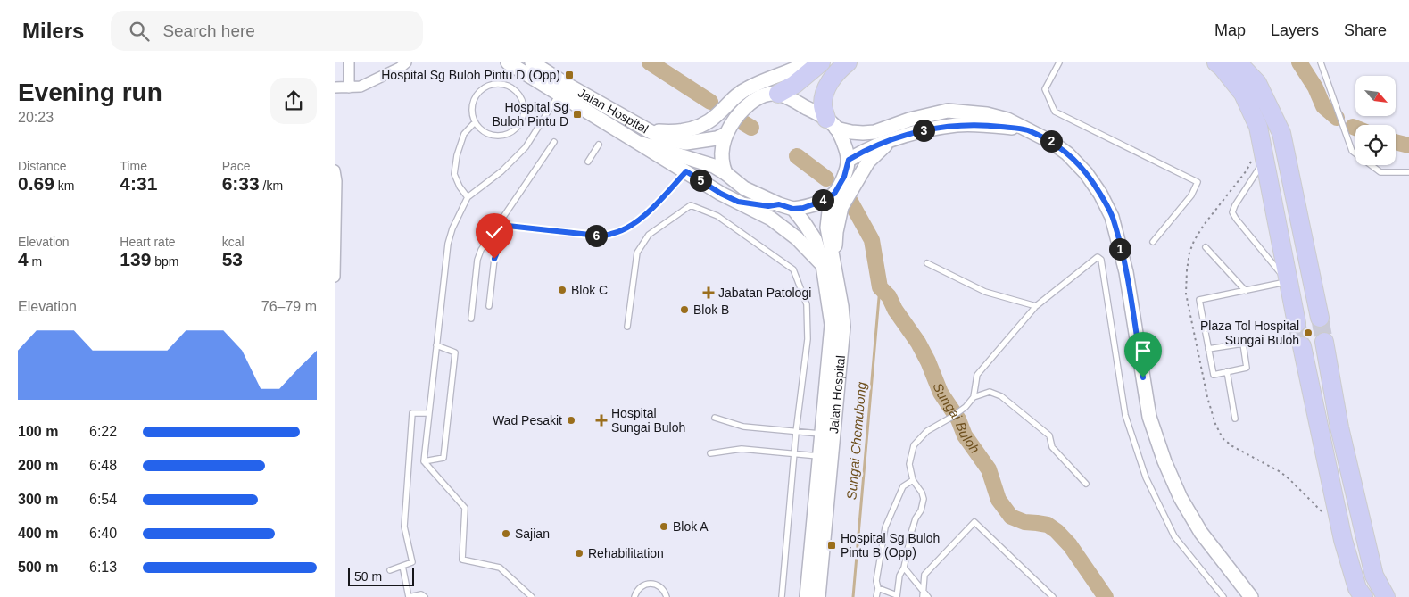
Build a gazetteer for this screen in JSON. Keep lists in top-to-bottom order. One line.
{"streets":{"main road":["Jalan Hospital"]},"water":["Sungai Buloh","Sungai Chemubong"],"places":{"transit":["Hospital Sg Buloh Pintu D (Opp)","Hospital Sg Buloh Pintu D","Hospital Sg Buloh Pintu B (Opp)"],"other":["Blok C","Blok B","Plaza Tol Hospital Sungai Buloh","Wad Pesakit","Blok A","Sajian","Rehabilitation"],"health":["Jabatan Patologi","Hospital Sungai Buloh"]},"scale_bar":"50 m","north":"bottom right","page":{"header":"Milers","search":"Search here","nav":["Map","Layers","Share"],"heading":["Evening run","20:23"],"pins":["3","2","5","4","6","1"],"stats":[["Distance","0.69 km"],["Time","4:31"],["Pace","6:33 /km"],["Elevation","4 m"],["Heart rate","139 bpm"],["kcal","53"]],"chart":["Elevation","76–79 m"],"list":[{"name":"100 m","note":"6:22"},{"name":"200 m","note":"6:48"},{"name":"300 m","note":"6:54"},{"name":"400 m","note":"6:40"},{"name":"500 m","note":"6:13"}],"scale":"50 m"}}
